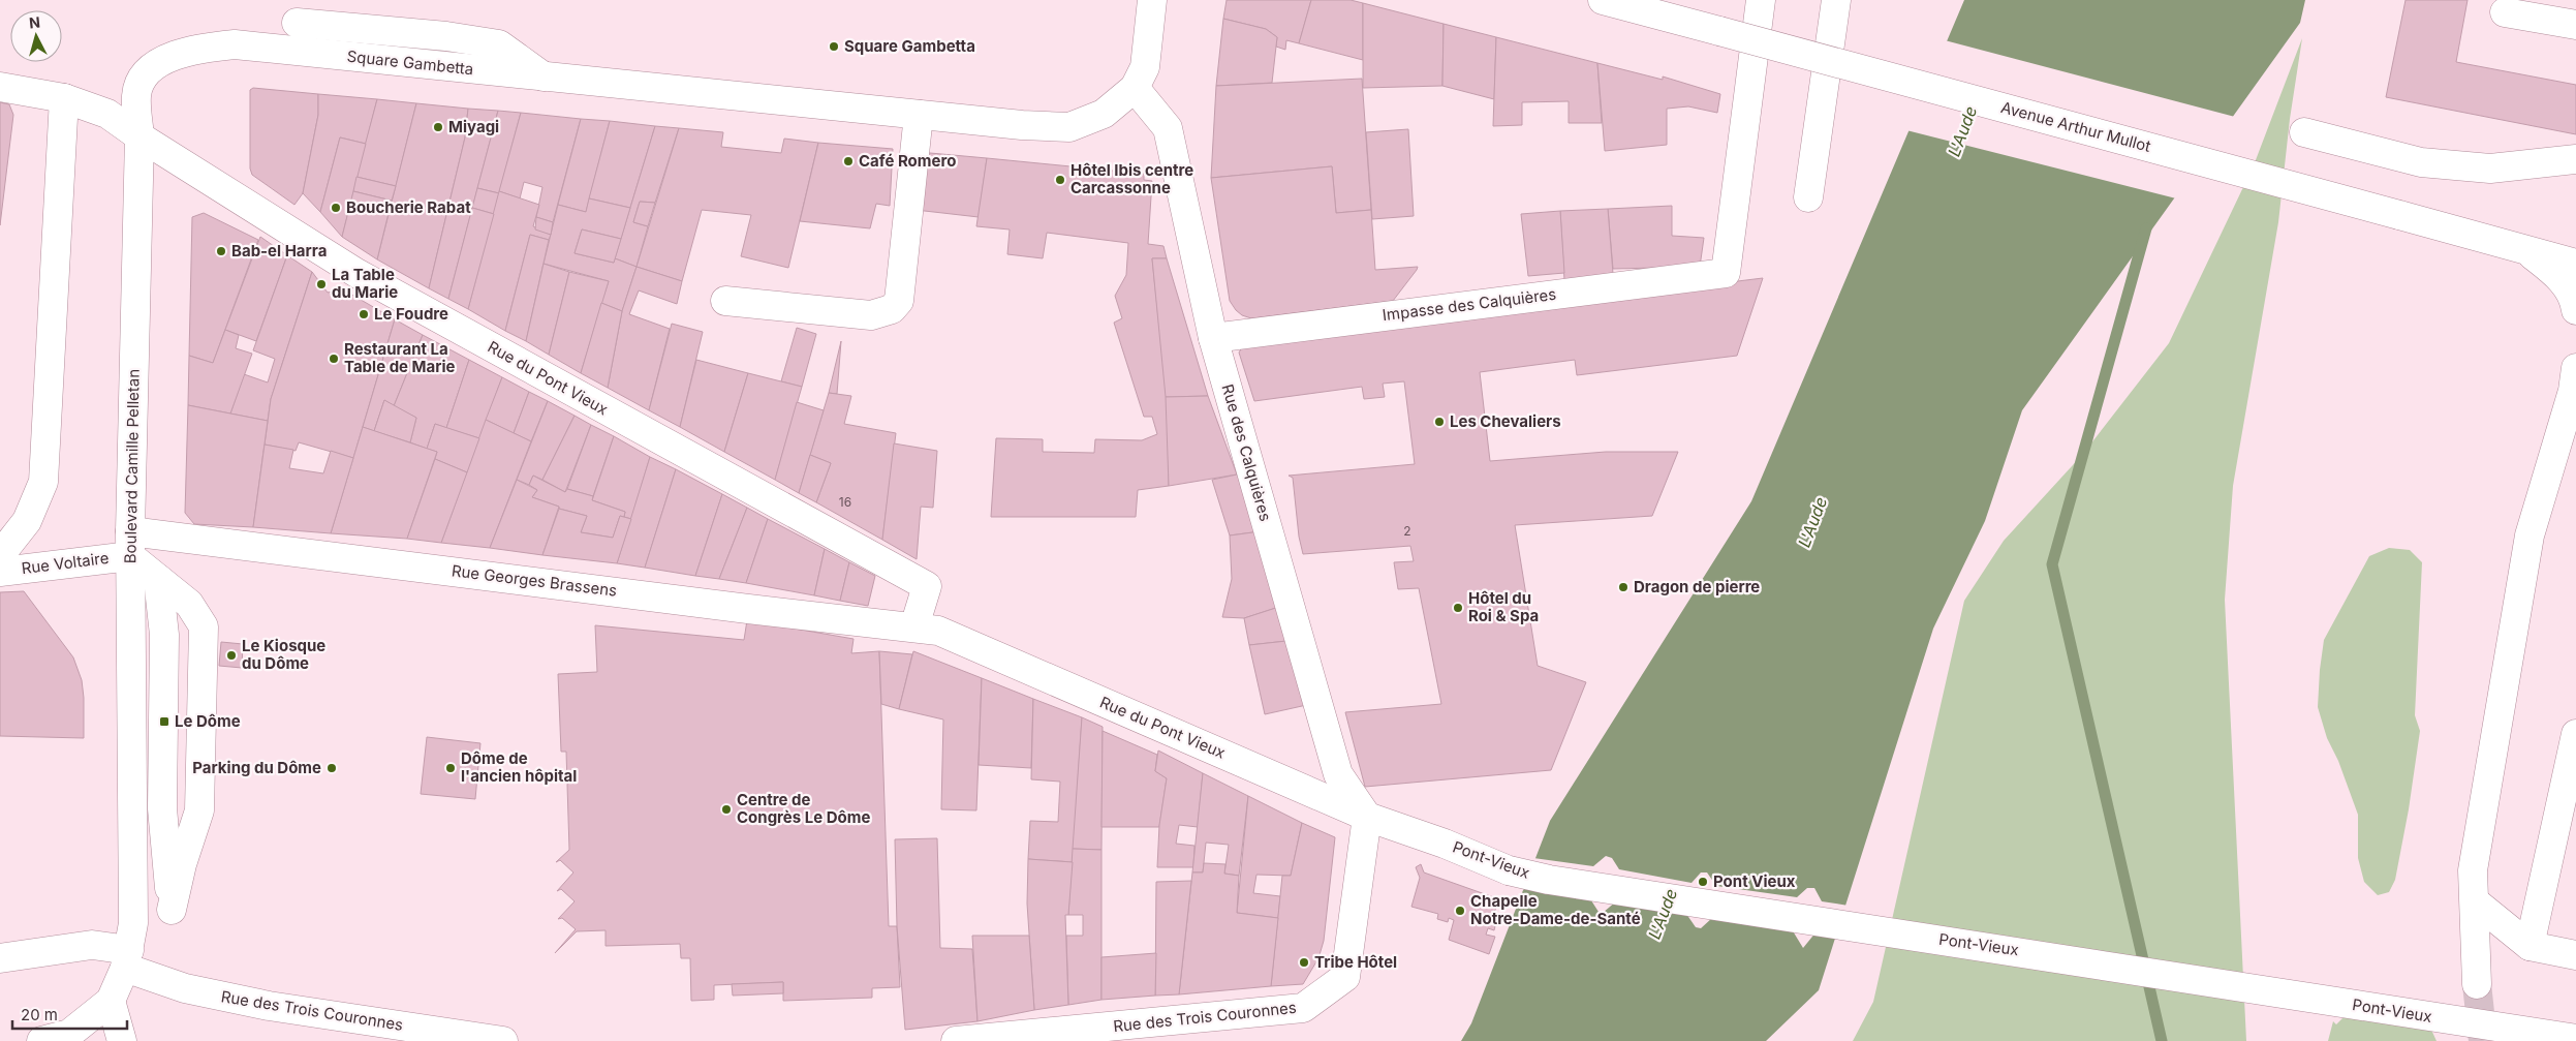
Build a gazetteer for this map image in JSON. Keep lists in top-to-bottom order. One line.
{"streets":{"street":["Square Gambetta","Avenue Arthur Mullot","Impasse des Calquières","Rue du Pont Vieux","Rue des Calquières","Boulevard Camille Pelletan","Rue Voltaire","Rue Georges Brassens","Pont-Vieux","Rue des Trois Couronnes"]},"crossings":[["Square Gambetta","Rue des Calquières"],["Square Gambetta","Boulevard Camille Pelletan"],["Impasse des Calquières","Rue des Calquières"],["Rue du Pont Vieux","Rue des Calquières"],["Rue du Pont Vieux","Boulevard Camille Pelletan"],["Rue du Pont Vieux","Rue Georges Brassens"],["Rue du Pont Vieux","Pont-Vieux"],["Rue du Pont Vieux","Rue des Trois Couronnes"],["Rue des Calquières","Pont-Vieux"],["Rue des Calquières","Rue des Trois Couronnes"],["Boulevard Camille Pelletan","Rue Voltaire"],["Boulevard Camille Pelletan","Rue Georges Brassens"],["Boulevard Camille Pelletan","Rue des Trois Couronnes"],["Rue Voltaire","Rue Georges Brassens"],["Pont-Vieux","Rue des Trois Couronnes"]],"water":["L'Aude"],"places":{"other":["Square Gambetta","Miyagi","Café Romero","Hôtel Ibis centre Carcassonne","Boucherie Rabat","Bab-el Harra","La Table du Marie","Le Foudre","Restaurant La Table de Marie","Les Chevaliers","Dragon de pierre","Hôtel du Roi & Spa","Le Kiosque du Dôme","Parking du Dôme","Dôme de l'ancien hôpital","Centre de Congrès Le Dôme","Pont Vieux","Chapelle Notre-Dame-de-Santé","Tribe Hôtel"],"transit":["Le Dôme"]},"house_numbers":["16","2"],"scale_bar":"20 m","north":"top"}
